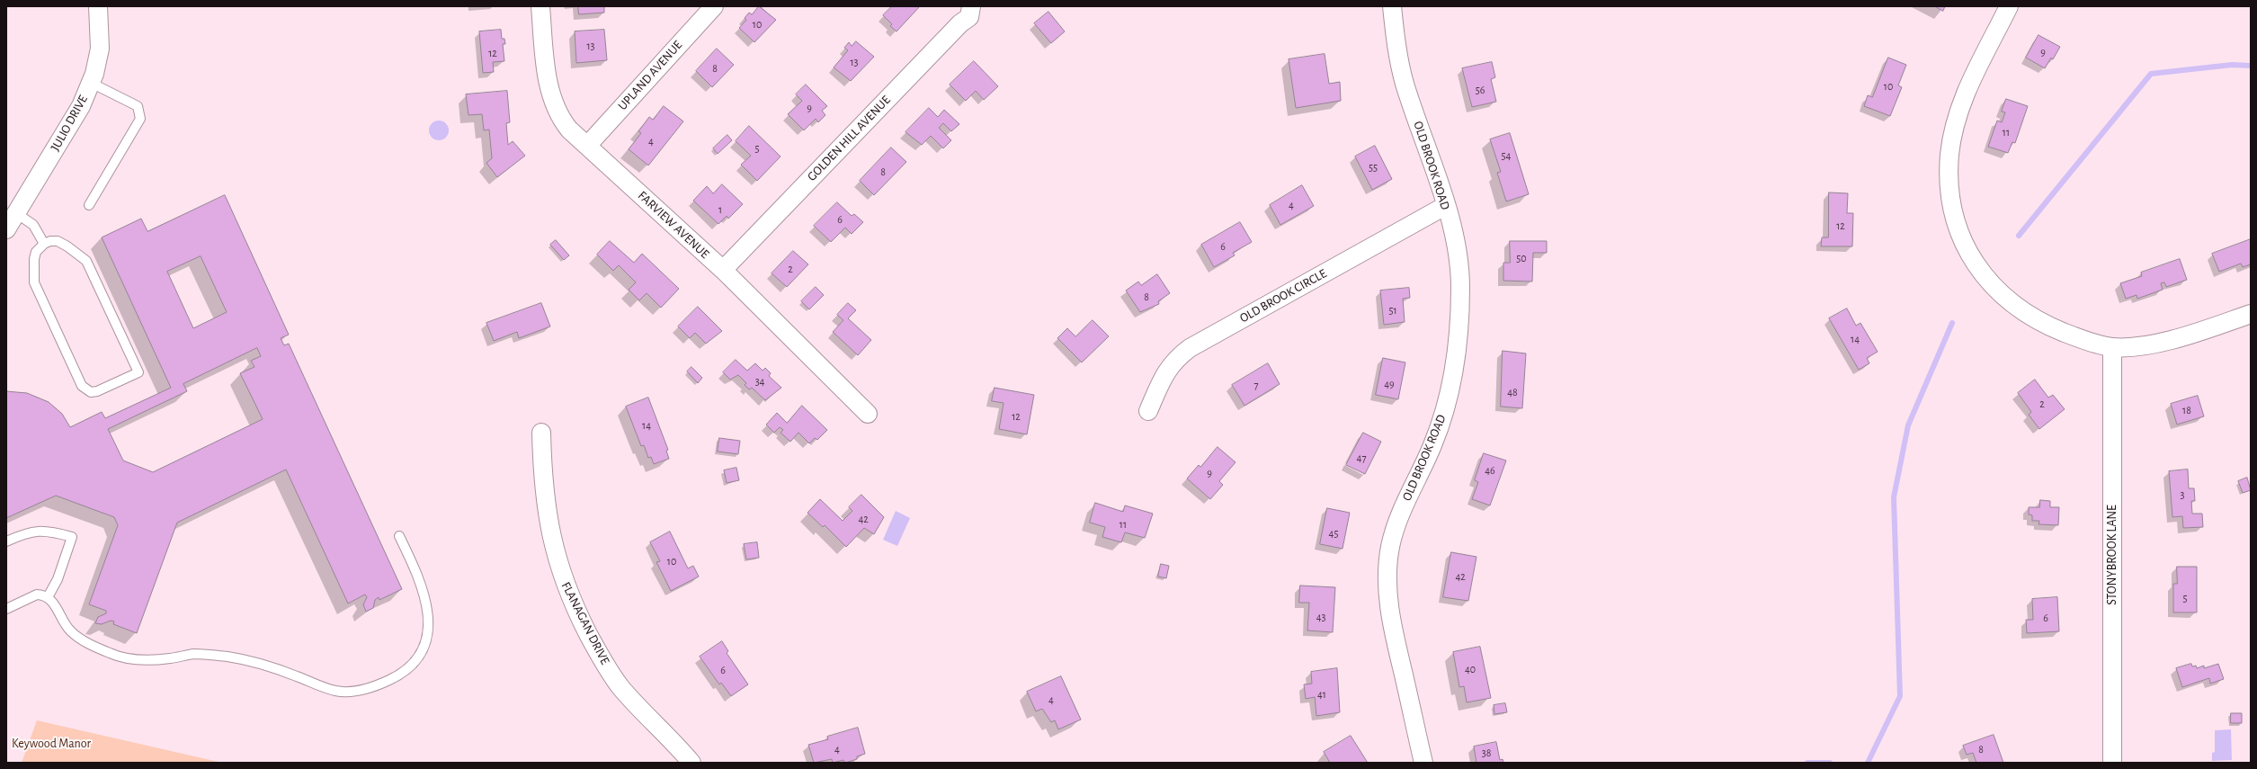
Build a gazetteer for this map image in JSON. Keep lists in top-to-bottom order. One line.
{"streets":{"street":["UPLAND AVENUE","JULIO DRIVE","GOLDEN HILL AVENUE","OLD BROOK ROAD","FARVIEW AVENUE","OLD BROOK CIRCLE","STONYBROOK LANE","FLANAGAN DRIVE"]},"crossings":[["UPLAND AVENUE","FARVIEW AVENUE"],["GOLDEN HILL AVENUE","FARVIEW AVENUE"],["OLD BROOK ROAD","OLD BROOK CIRCLE"]],"parks":["Keywood Manor"],"house_numbers":["10","13","9","12","13","8","10","56","9","11","4","5","54","55","8","4","1","6","12","6","50","2","8","51","14","34","49","7","48","2","18","12","14","47","46","9","3","42","11","45","10","42","5","43","6","40","6","41","4","4","8","38"]}
